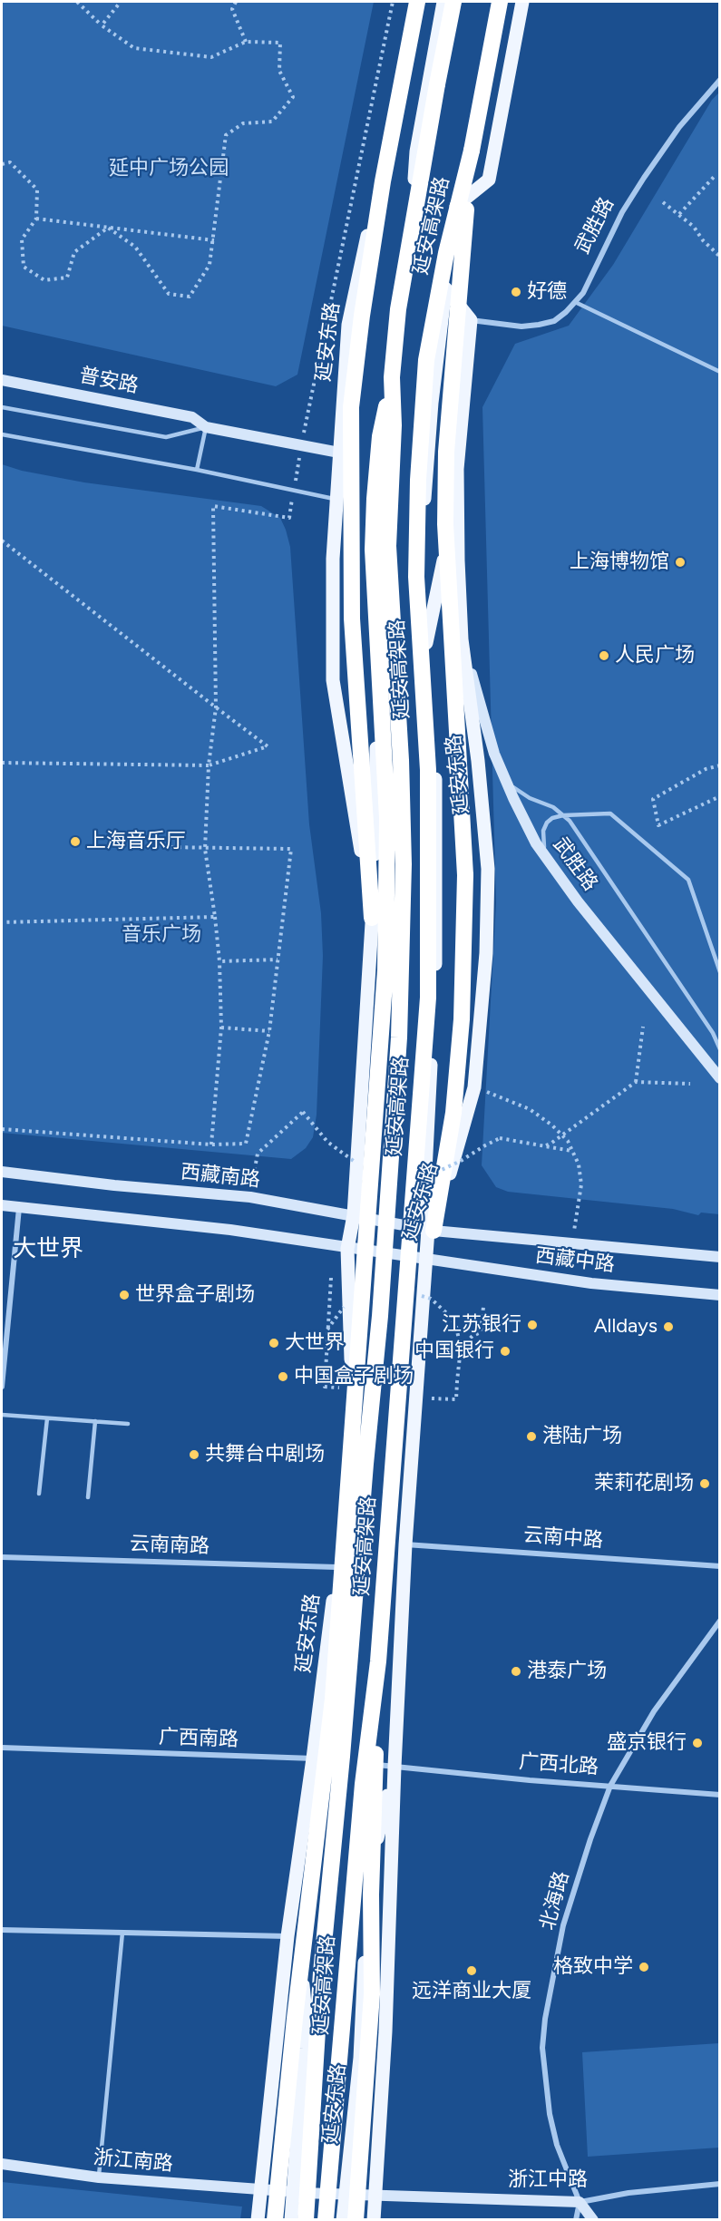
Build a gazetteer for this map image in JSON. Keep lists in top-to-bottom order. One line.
{"streets":{"highway":["延安高架路"],"main road":["延安东路"],"street":["武胜路","普安路","西藏南路","西藏中路","云南中路","云南南路","广西南路","广西北路","北海路","浙江南路","浙江中路"]},"crossings":[["武胜路","延安东路"],["延安东路","普安路"],["延安东路","西藏南路"],["延安东路","西藏中路"],["延安东路","云南中路"],["延安东路","云南南路"],["延安东路","广西南路"],["延安东路","广西北路"],["延安东路","浙江南路"],["延安东路","浙江中路"],["西藏南路","西藏中路"],["广西北路","北海路"],["北海路","浙江中路"],["浙江南路","浙江中路"]],"districts":["大世界"],"parks":["延中广场公园","音乐广场"],"places":["好德","上海博物馆","人民广场","上海音乐厅","世界盒子剧场","江苏银行","Alldays","大世界","中国银行","中国盒子剧场","港陆广场","共舞台中剧场","茉莉花剧场","港泰广场","盛京银行","格致中学","远洋商业大厦"]}
